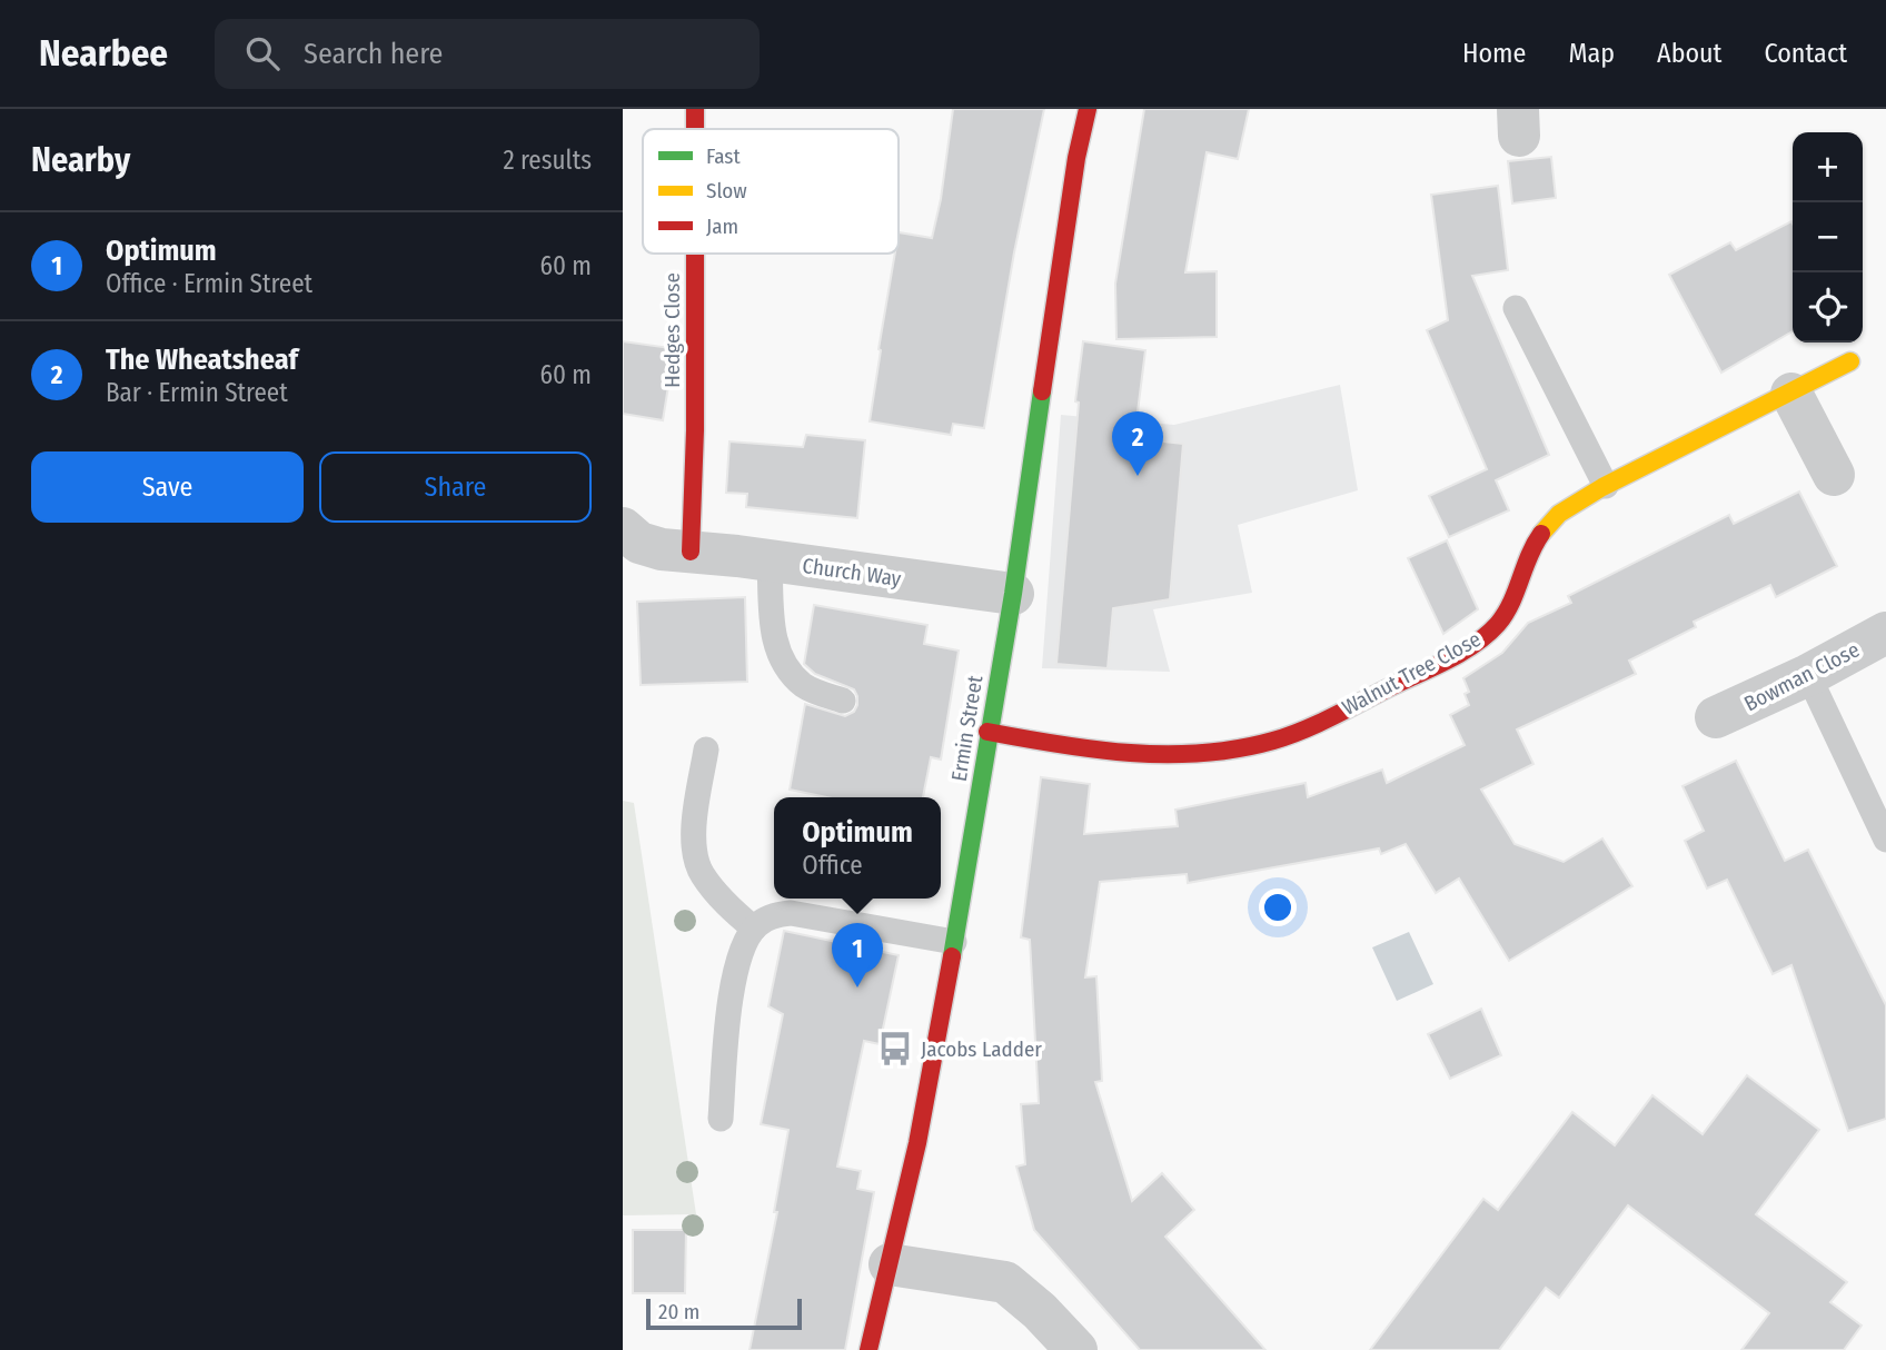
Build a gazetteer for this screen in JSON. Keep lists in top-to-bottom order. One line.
{"streets":{"street":["Hedges Close","Church Way","Walnut Tree Close","Bowman Close","Ermin Street"]},"crossings":[["Hedges Close","Church Way"],["Church Way","Ermin Street"],["Walnut Tree Close","Ermin Street"]],"places":{"bus stop":["Jacobs Ladder"]},"legend":["Fast","Slow","Jam"],"scale_bar":"20 m","page":{"header":"Nearbee","search":"Search here","nav":["Home","Map","About","Contact"],"heading":["Nearby","2 results"],"map_buttons":["+","−"],"list":[{"mark":"1","name":"Optimum","note":"Office · Ermin Street","value":"60 m"},{"mark":"2","name":"The Wheatsheaf","note":"Bar · Ermin Street","value":"60 m"}],"pins":["2","1"],"buttons":["Save","Share"],"popup":["Optimum","Office"],"scale":"20 m"}}
